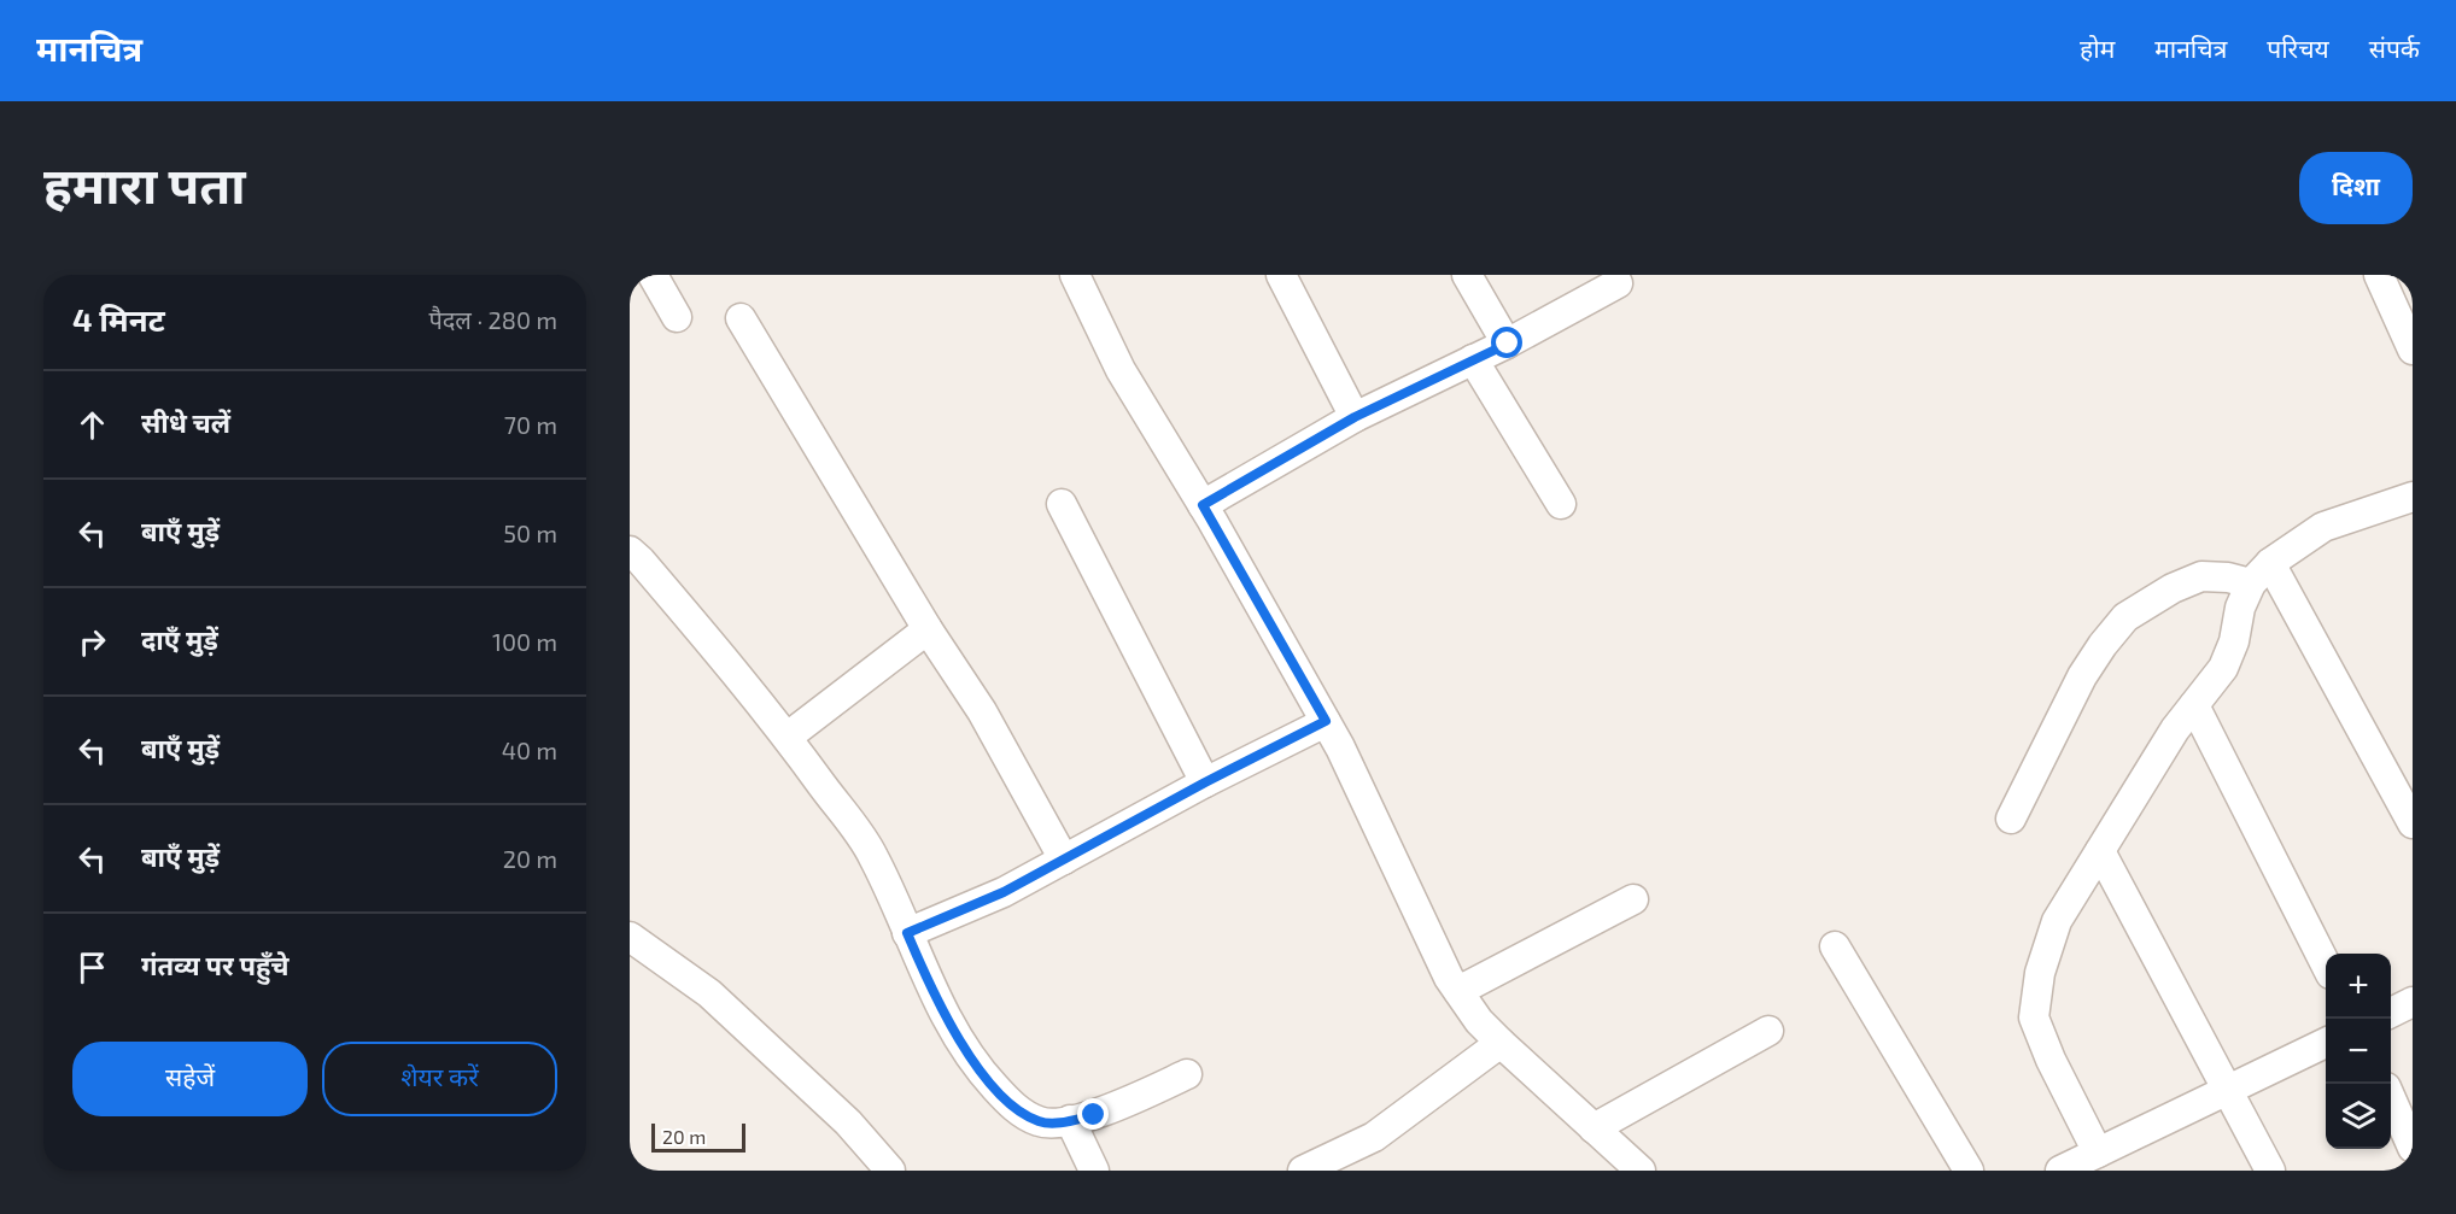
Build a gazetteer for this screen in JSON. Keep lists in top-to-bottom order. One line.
{"scale_bar":"20 m","page":{"header":"मानचित्र","nav":["होम","मानचित्र","परिचय","संपर्क"],"buttons":["दिशा",["सहेजें","शेयर करें"]],"title":"हमारा पता","heading":["4 मिनट","पैदल · 280 m"],"list":[["सीधे चलें","70 m"],["बाएँ मुड़ें","50 m"],["दाएँ मुड़ें","100 m"],["बाएँ मुड़ें","40 m"],["बाएँ मुड़ें","20 m"],"गंतव्य पर पहुँचे"],"map_buttons":["+","−"],"scale":"20 m"}}
